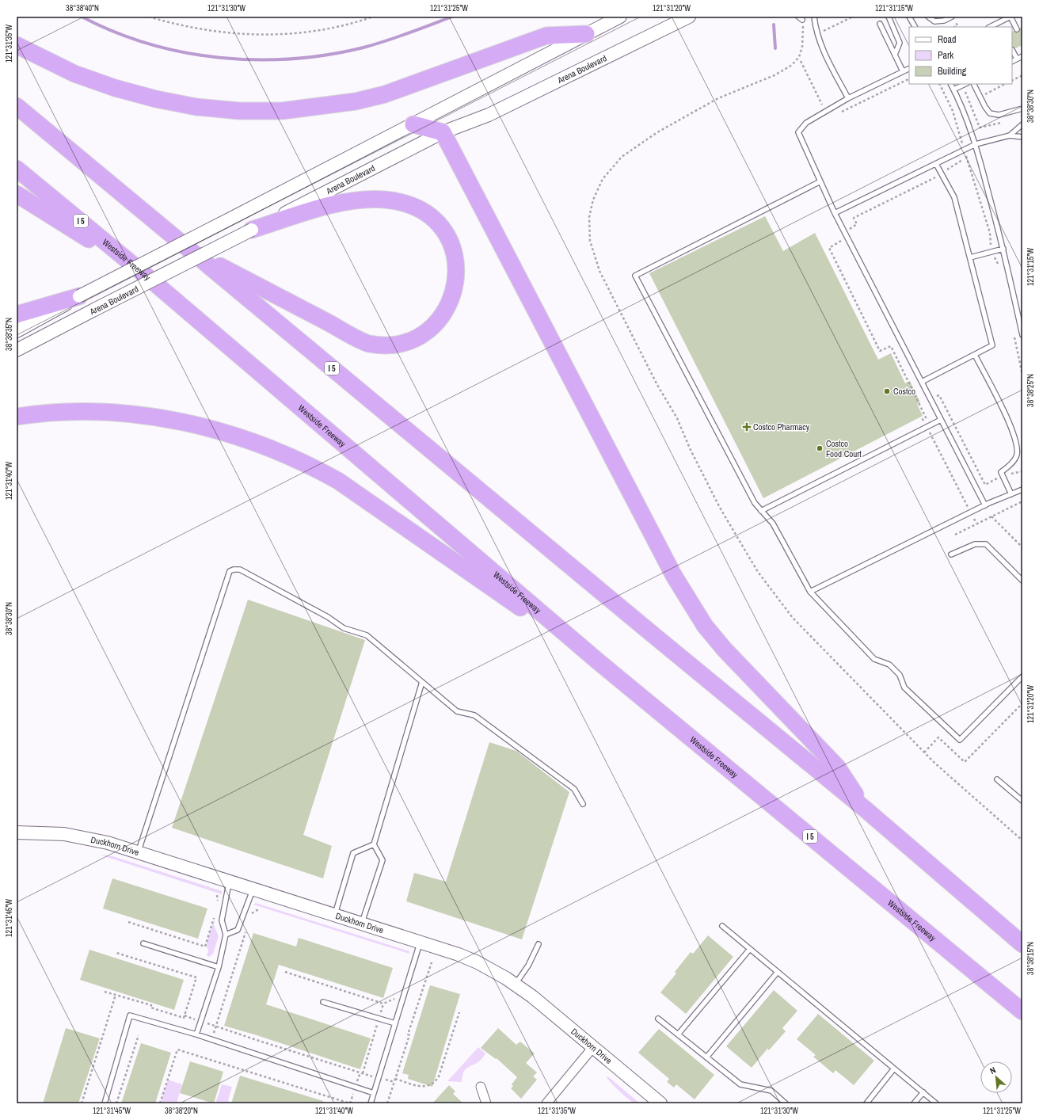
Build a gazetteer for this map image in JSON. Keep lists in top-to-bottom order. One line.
{"streets":{"highway":["I 5","Westside Freeway"],"main road":["Arena Boulevard","Duckhorn Drive"]},"places":{"other":["Costco","Costco Food Court"],"health":["Costco Pharmacy"]},"legend":["Road","Park","Building"],"north":"top left","coordinates":["38°38'40\"N","121°31'30\"W","121°31'25\"W","121°31'20\"W","121°31'15\"W","121°31'35\"W","38°38'30\"N","38°38'35\"N","38°38'25\"N","121°31'40\"W","121°31'45\"W","38°38'15\"N","38°38'20\"N"]}
